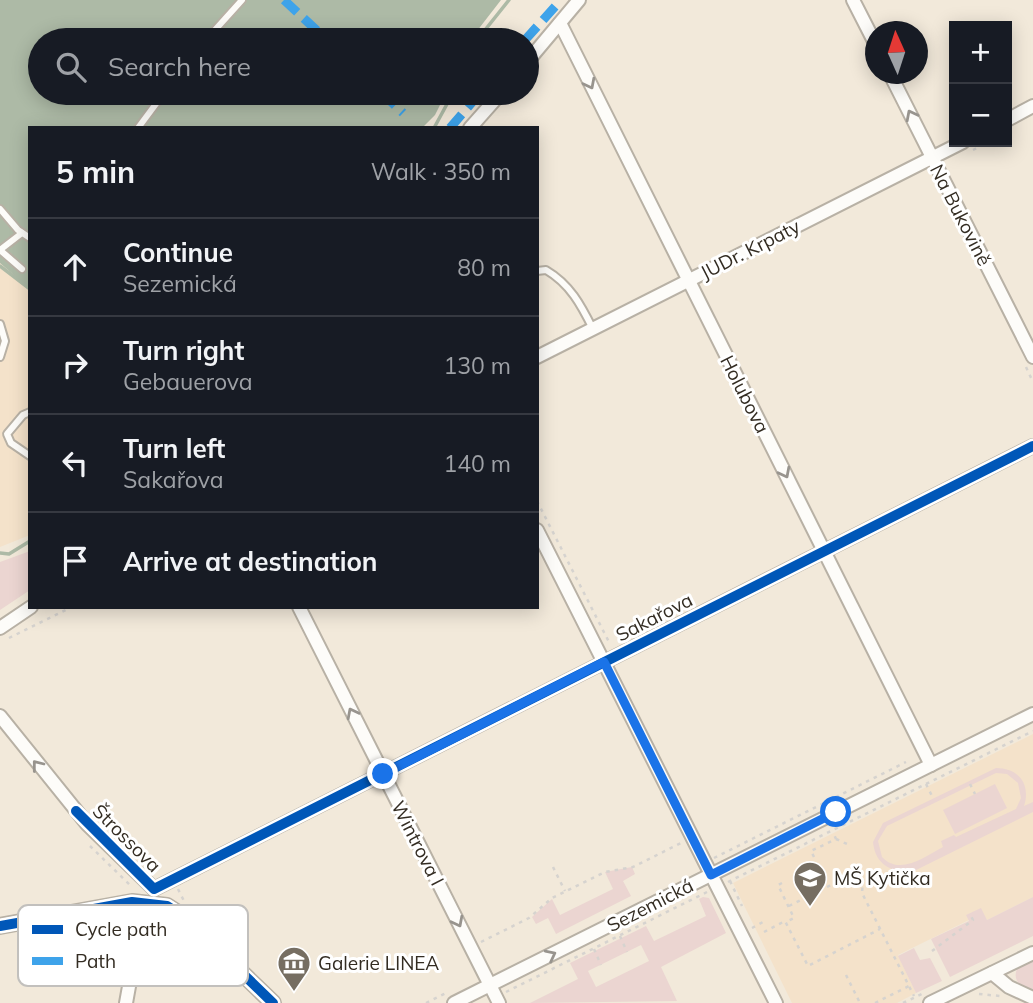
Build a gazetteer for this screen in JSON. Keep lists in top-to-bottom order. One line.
{"streets":{"street":["Na Bukovině","JUDr. Krpaty","Holubova","Sakařova","Štrossova","Wintrova I","Sezemická"]},"crossings":[["Na Bukovině","JUDr. Krpaty"],["JUDr. Krpaty","Holubova"],["Holubova","Sakařova"],["Holubova","Sezemická"],["Sakařova","Štrossova"],["Sakařova","Wintrova I"],["Wintrova I","Sezemická"]],"one_way":["Holubova","Štrossova","Sezemická"],"places":{"school or university":["MŠ Kytička"],"museum":["Galerie LINEA"]},"legend":["Cycle path","Path"],"north":"top","page":{"map_buttons":["+","−"],"search":"Search here","heading":["5 min","Walk · 350 m"],"list":[["Continue","Sezemická","80 m"],["Turn right","Gebauerova","130 m"],["Turn left","Sakařova","140 m"],"Arrive at destination"]}}
